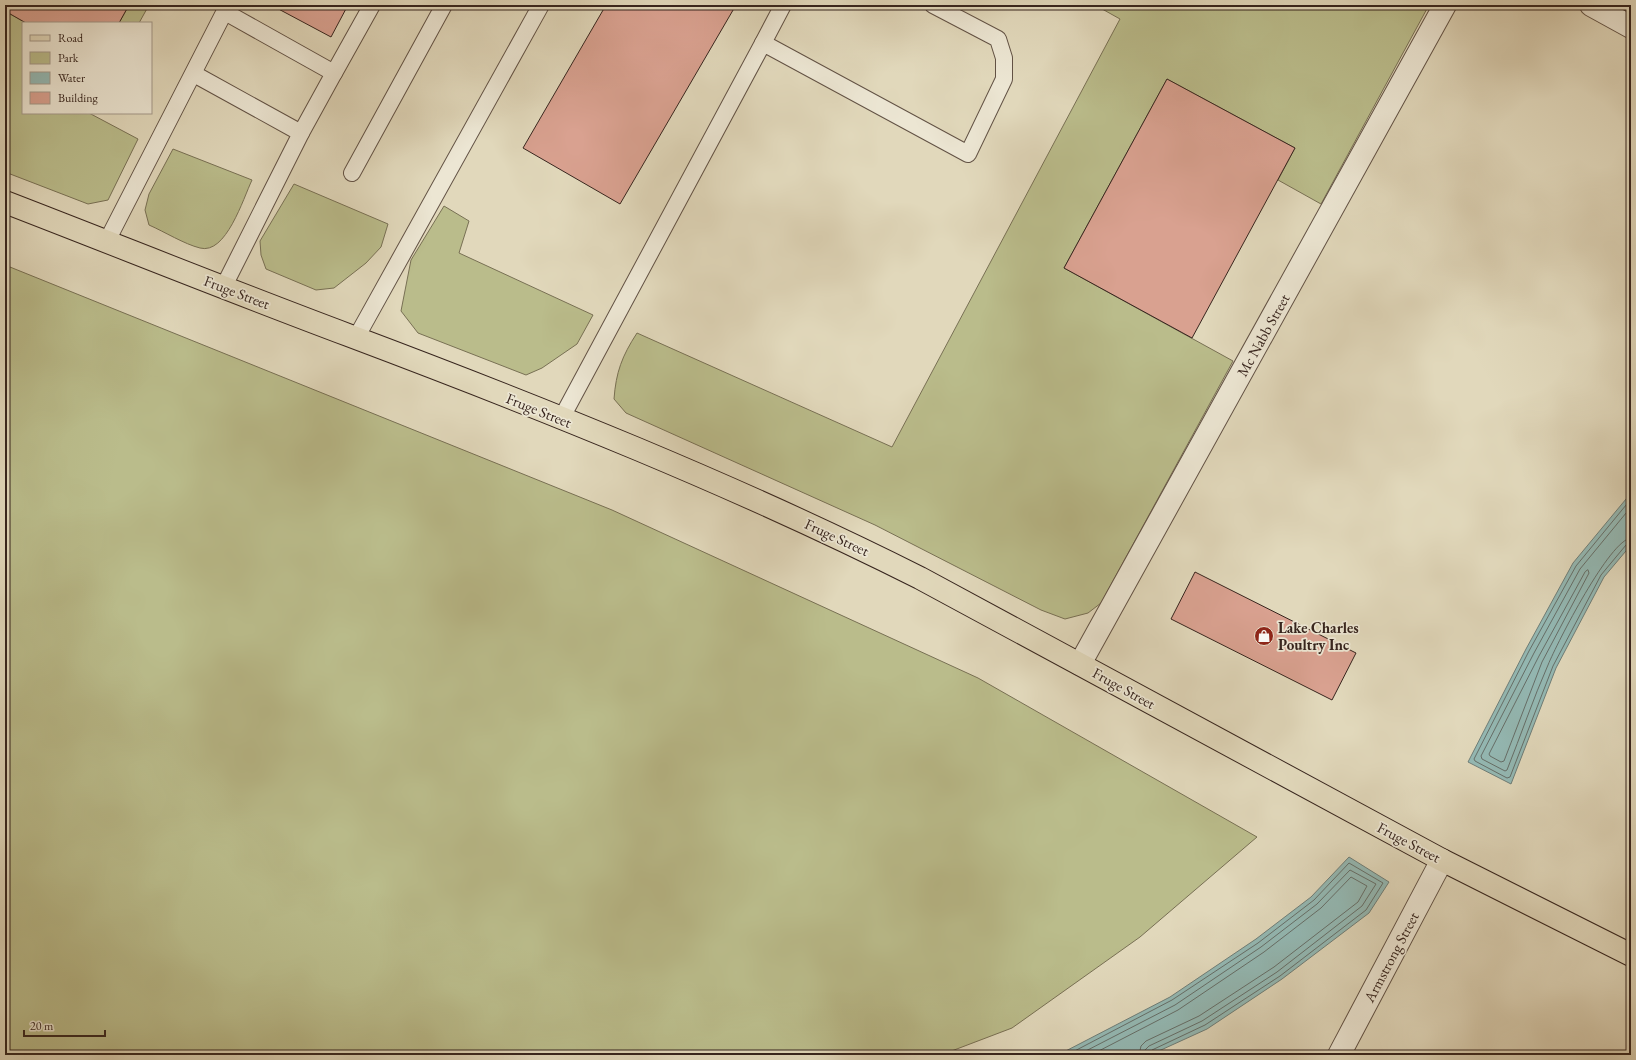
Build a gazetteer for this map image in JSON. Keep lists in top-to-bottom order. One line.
{"streets":{"main road":["Fruge Street"],"street":["Mc Nabb Street","Armstrong Street"]},"crossings":[["Fruge Street","Mc Nabb Street"],["Fruge Street","Armstrong Street"]],"places":{"shop":["Lake Charles Poultry Inc"]},"legend":["Road","Park","Water","Building"],"scale_bar":"20 m"}
